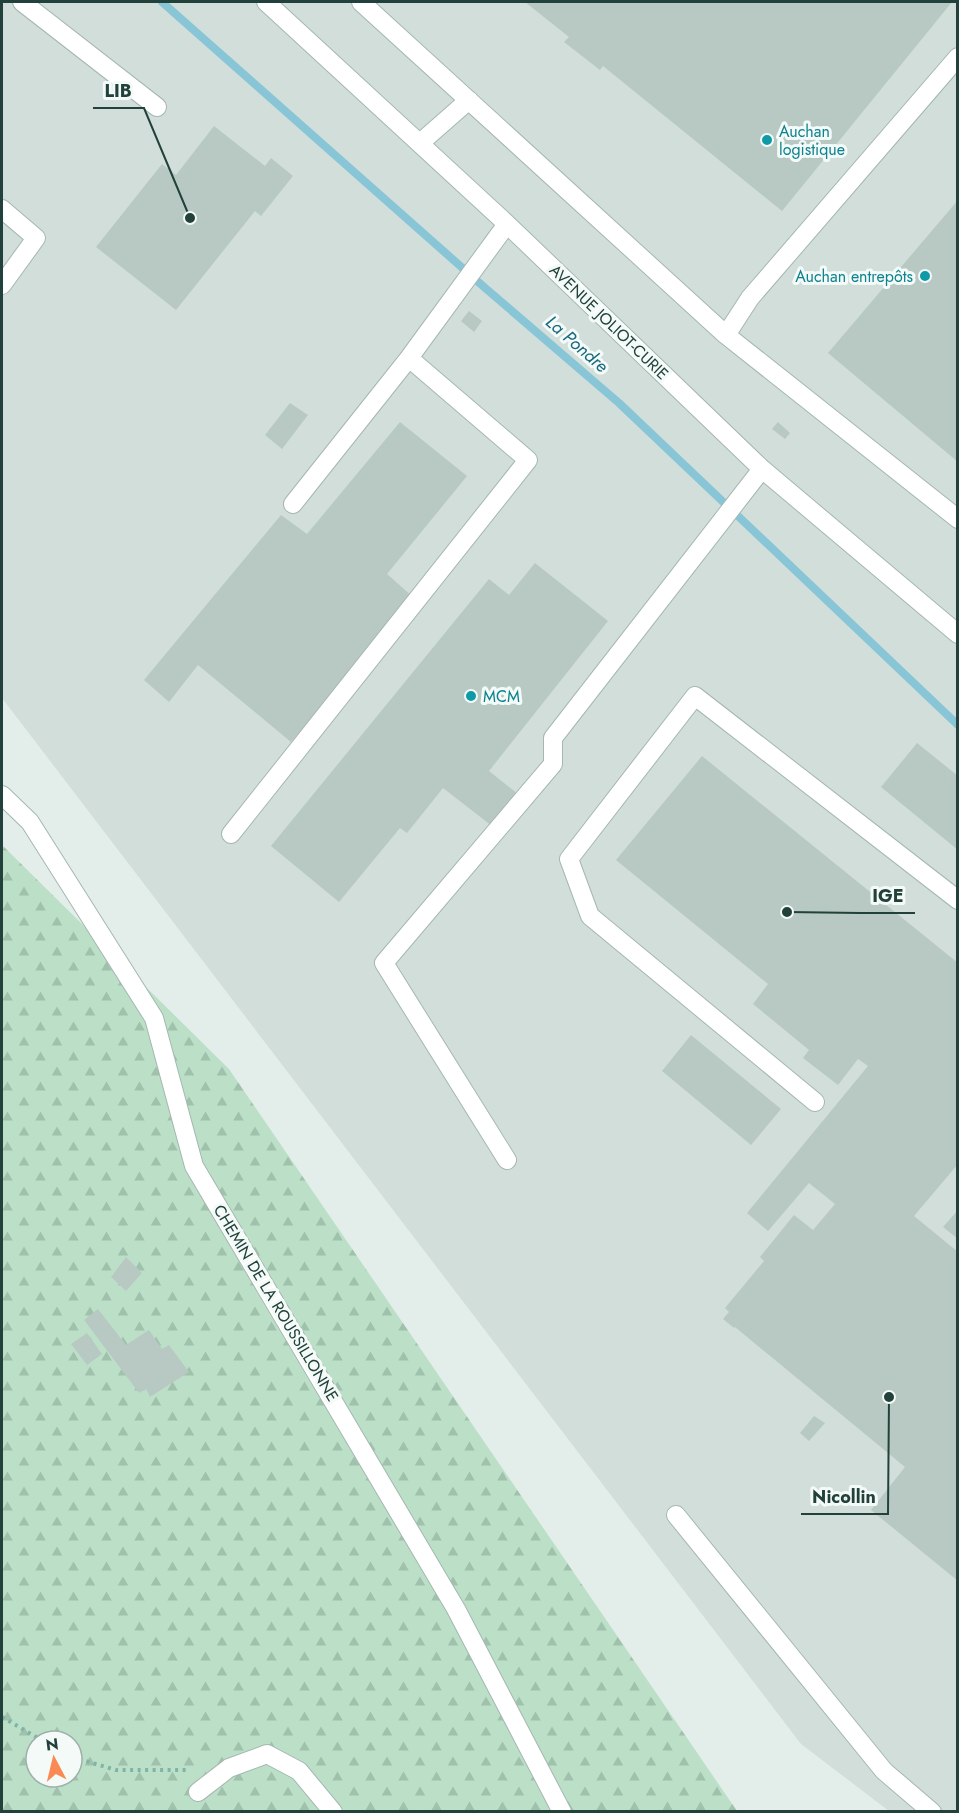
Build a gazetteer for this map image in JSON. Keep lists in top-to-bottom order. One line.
{"streets":{"street":["AVENUE JOLIOT-CURIE","CHEMIN DE LA ROUSSILLONNE"]},"water":["La Pondre"],"places":["Auchan logistique","LIB","Auchan entrepôts","MCM","IGE","Nicollin"],"north":"top"}
